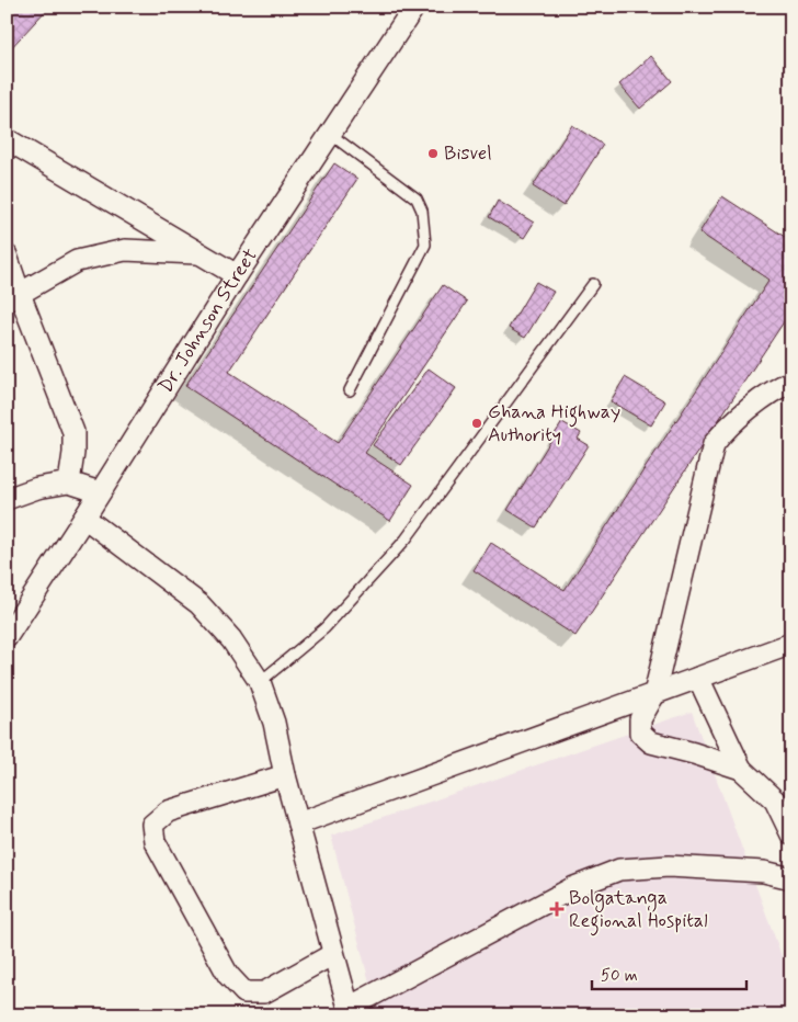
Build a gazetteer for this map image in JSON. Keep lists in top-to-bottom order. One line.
{"streets":{"street":["Dr. Johnson Street"]},"places":{"other":["Bisvel","Ghana Highway Authority"],"health":["Bolgatanga Regional Hospital"]},"scale_bar":"50 m"}
